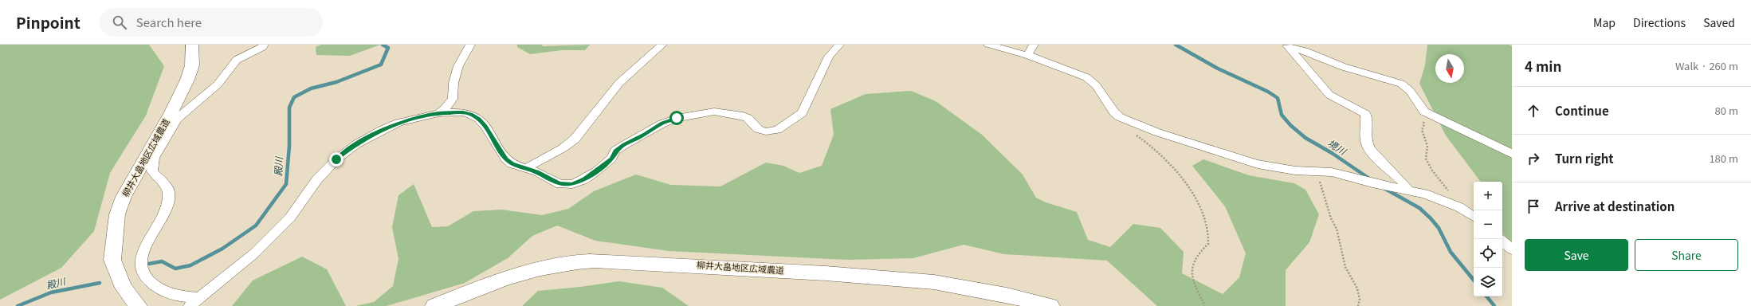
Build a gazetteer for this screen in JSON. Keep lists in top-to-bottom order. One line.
{"streets":{"street":["柳井大畠地区広域農道"]},"water":["境川","殿川"],"north":"bottom","page":{"header":"Pinpoint","search":"Search here","nav":["Map","Directions","Saved"],"heading":["4 min","Walk · 260 m"],"list":[["Continue","80 m"],["Turn right","180 m"],"Arrive at destination"],"map_buttons":["+","−"],"buttons":["Save","Share"]}}
